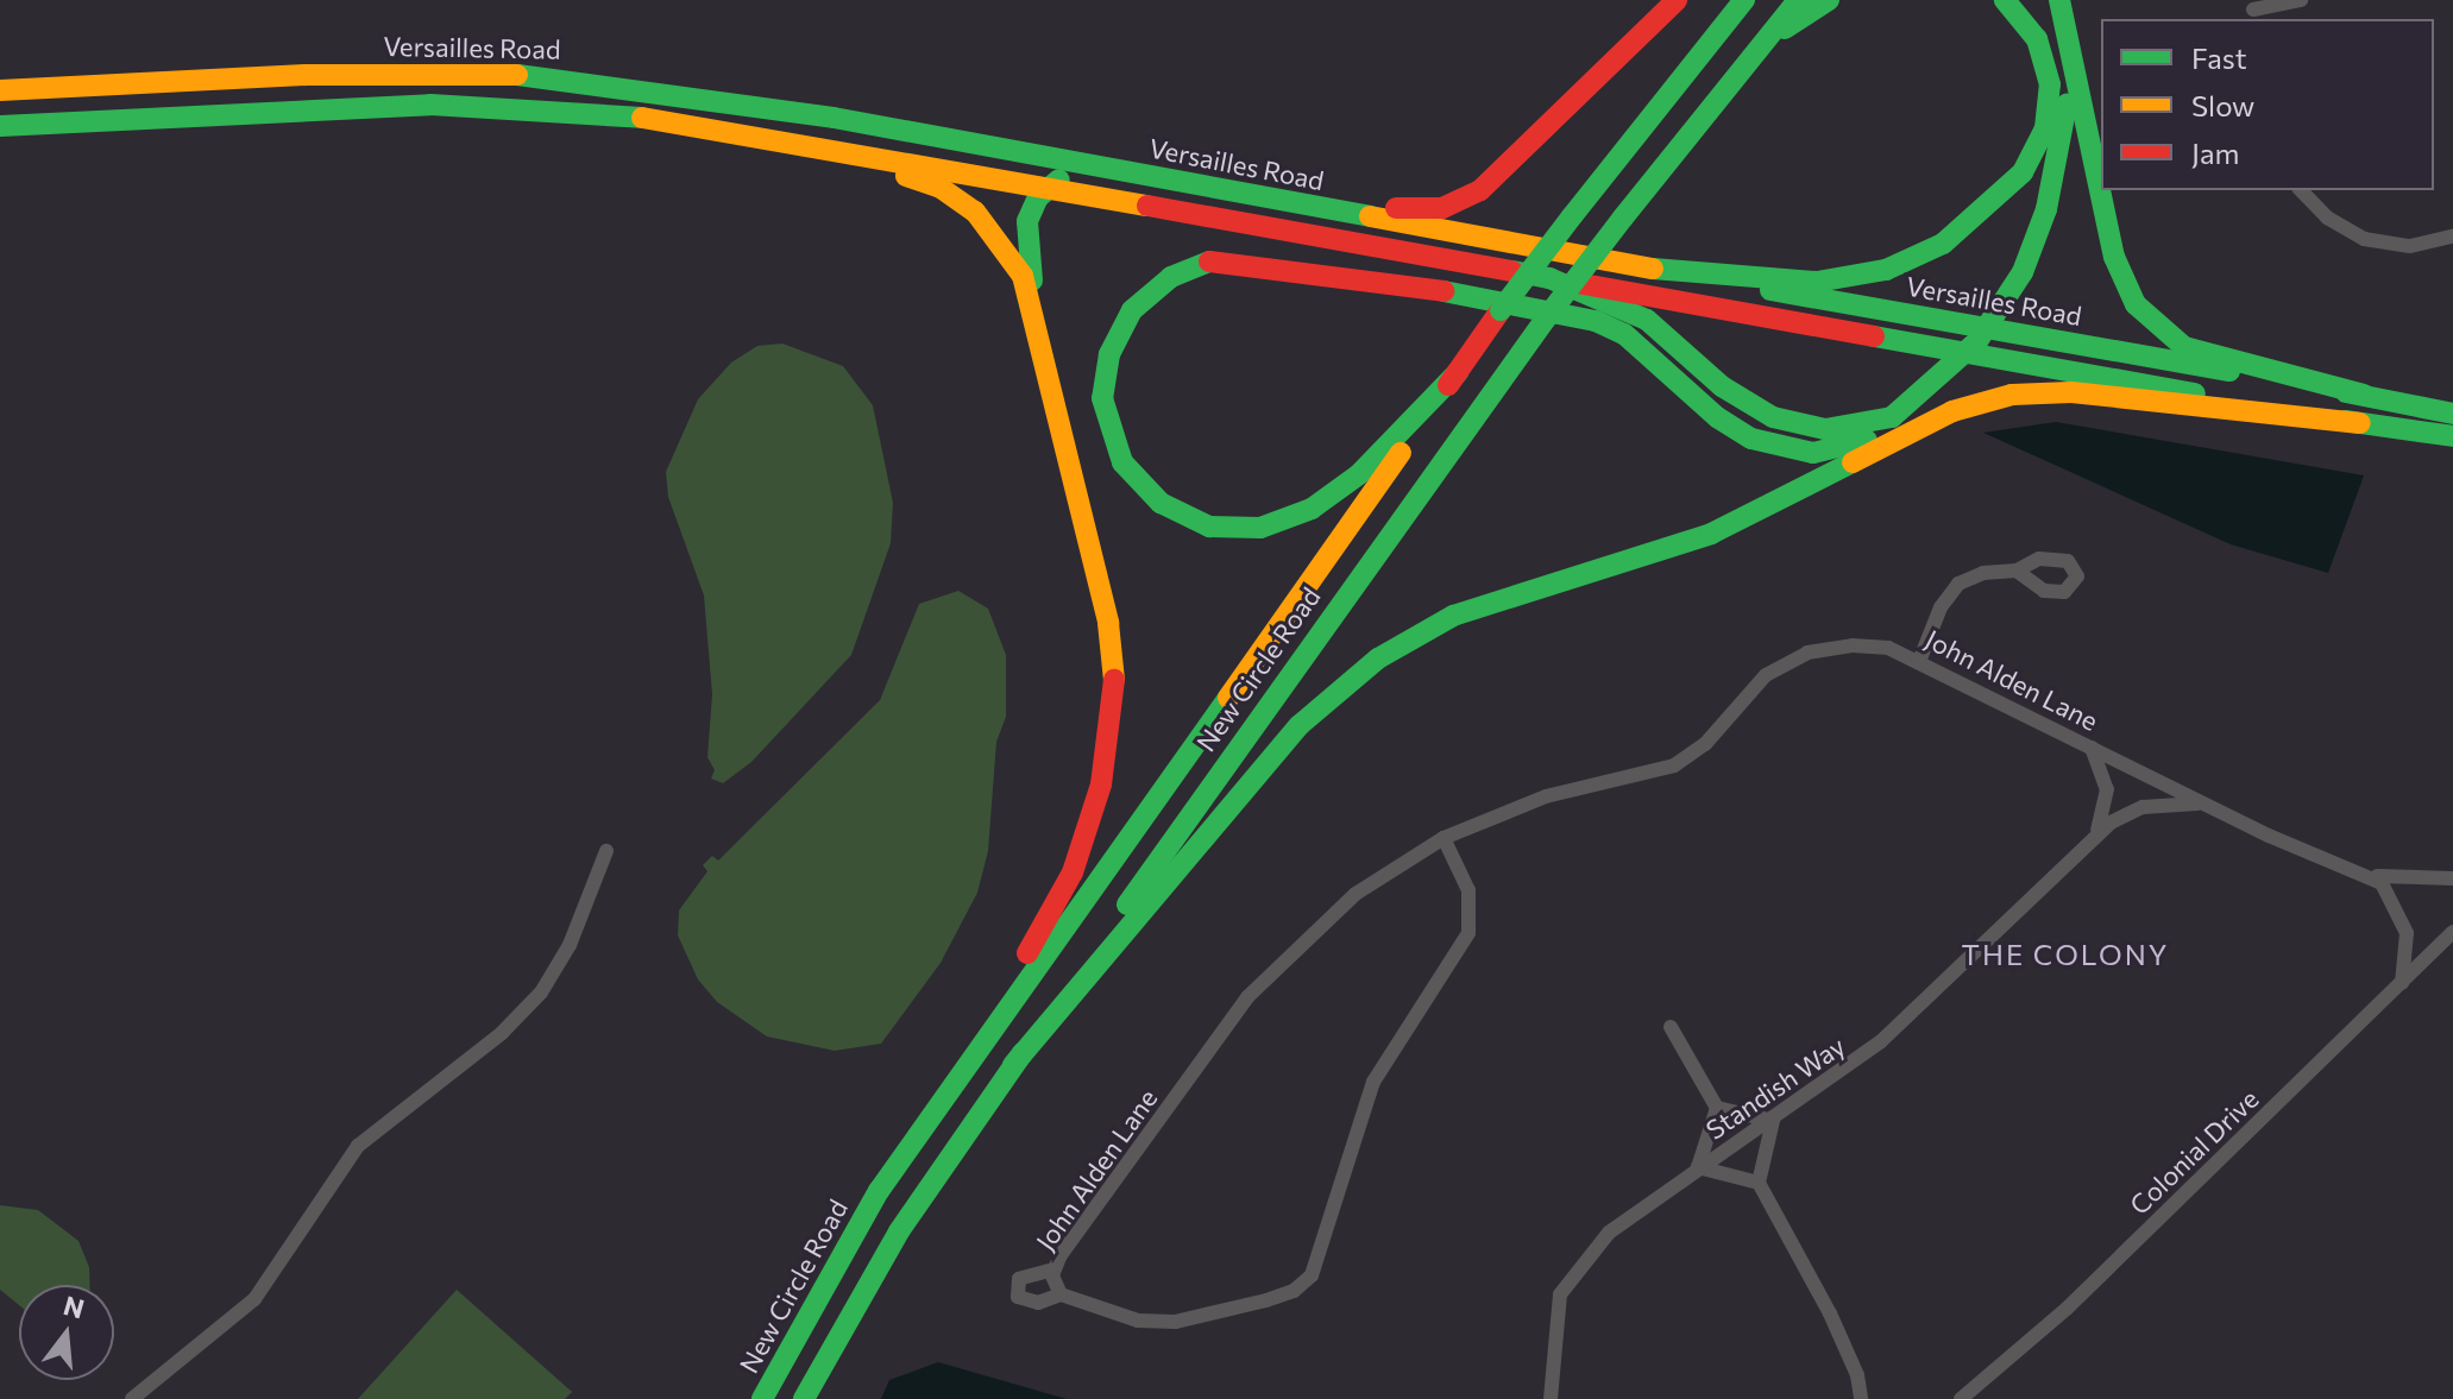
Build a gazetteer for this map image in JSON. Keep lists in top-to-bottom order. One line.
{"streets":{"main road":["Versailles Road","New Circle Road"],"street":["John Alden Lane","Standish Way","Colonial Drive"]},"crossings":[["John Alden Lane","Standish Way"],["John Alden Lane","Colonial Drive"]],"districts":["THE COLONY"],"legend":["Fast","Slow","Jam"],"north":"top"}
